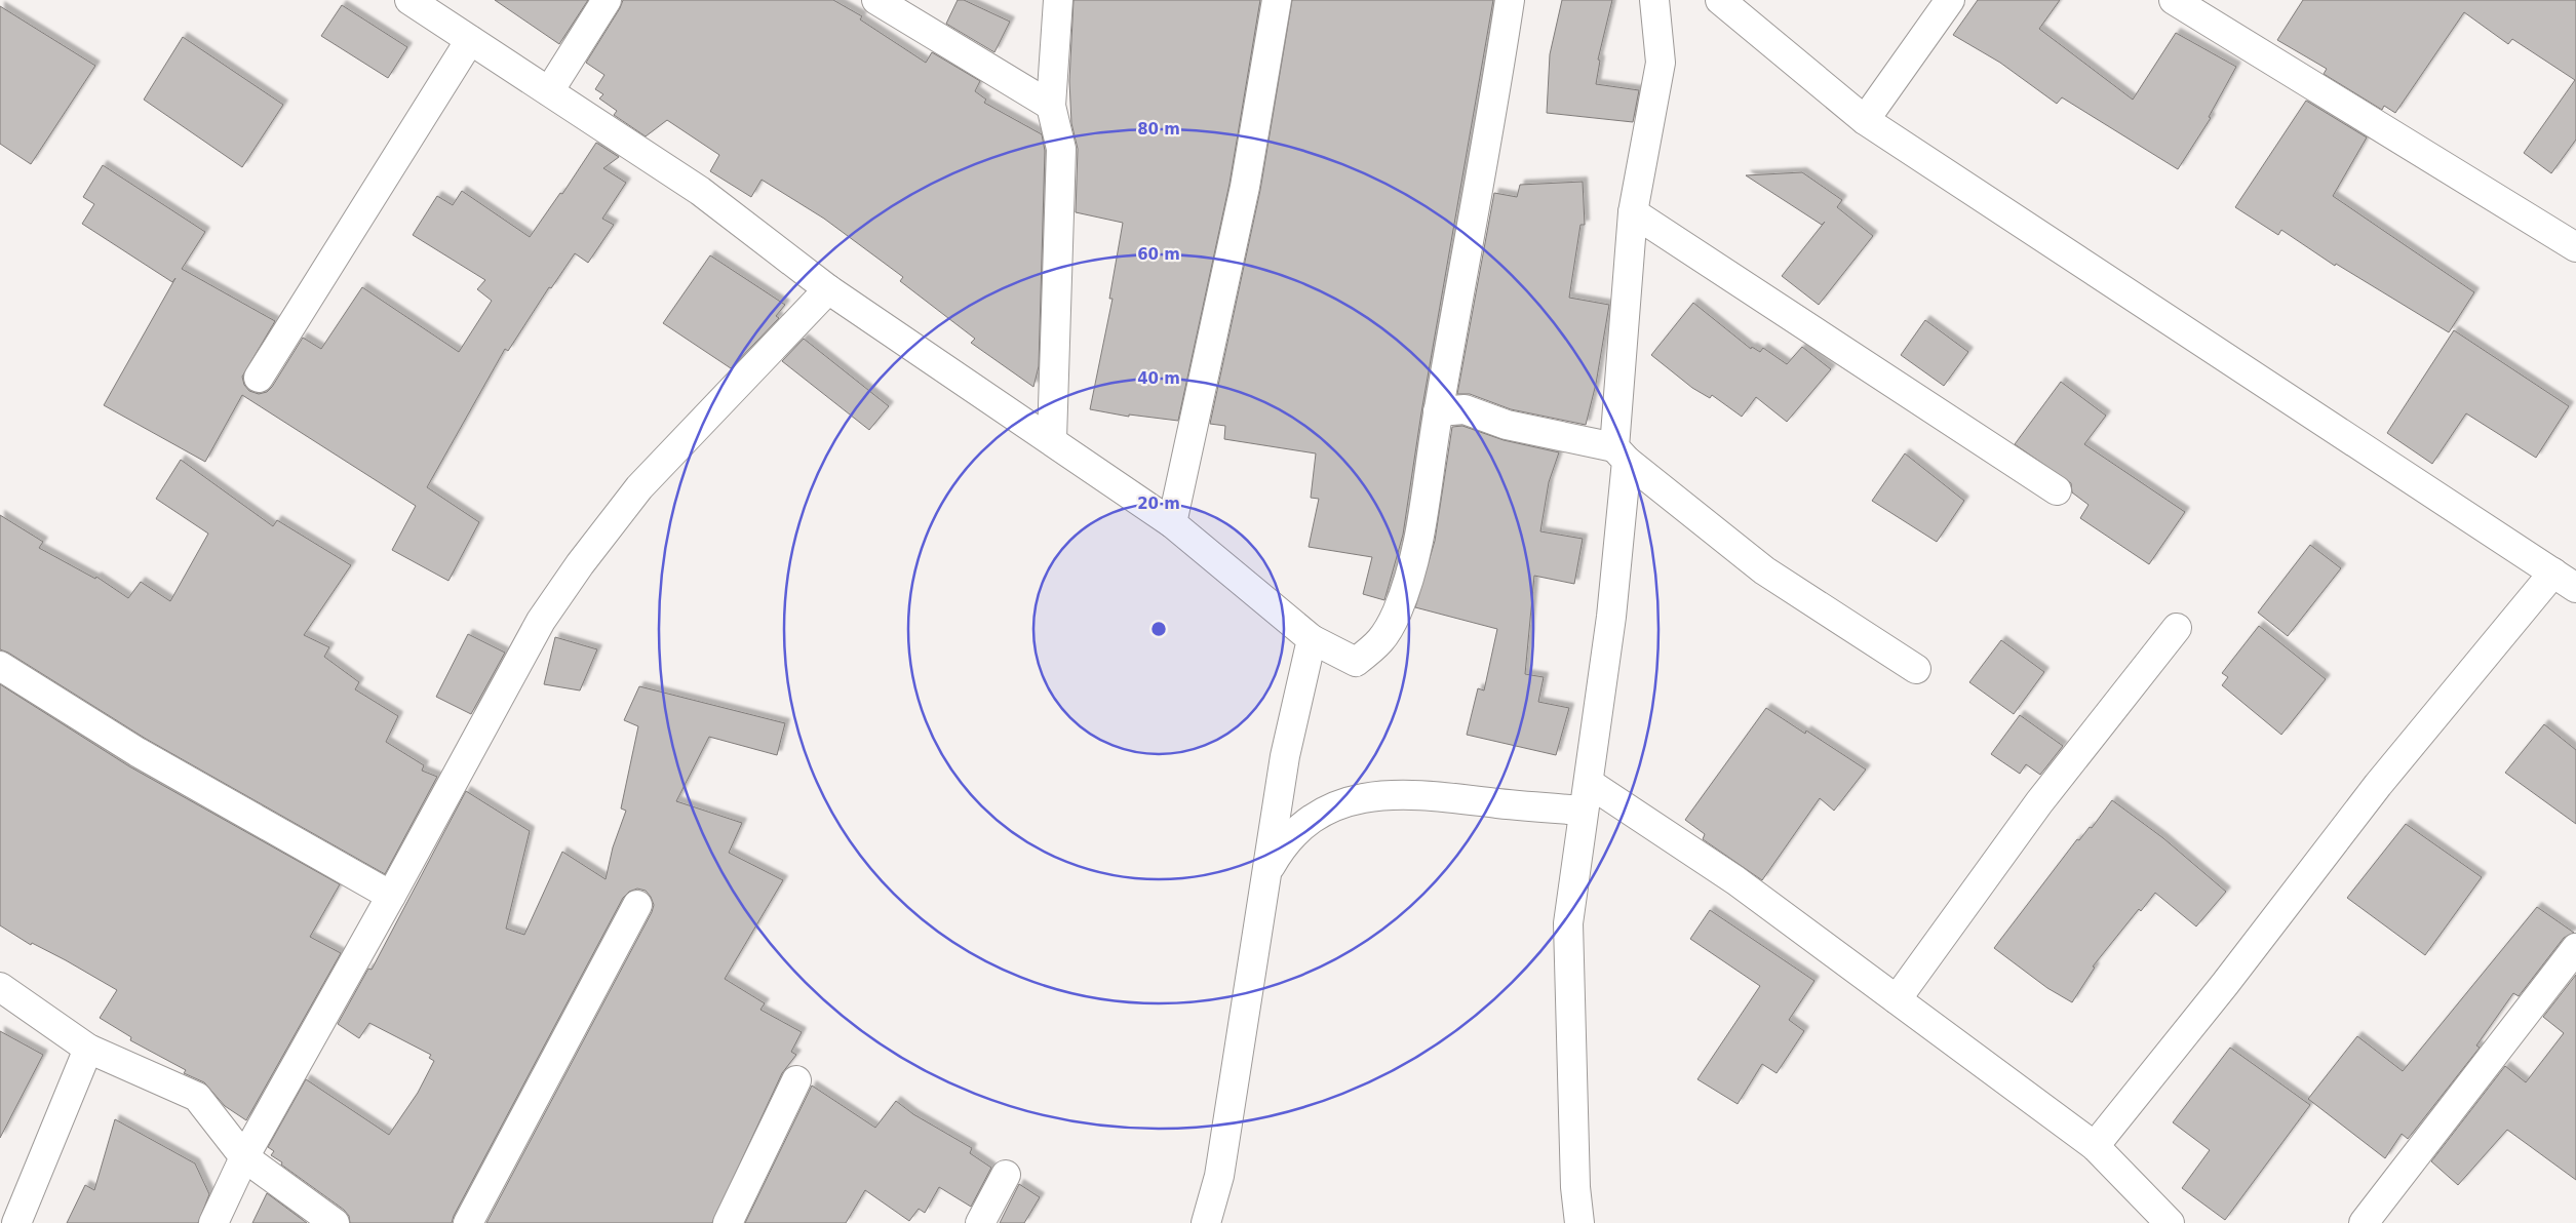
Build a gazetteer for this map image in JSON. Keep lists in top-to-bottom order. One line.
{"rings":["80 m","60 m","40 m","20 m"]}
